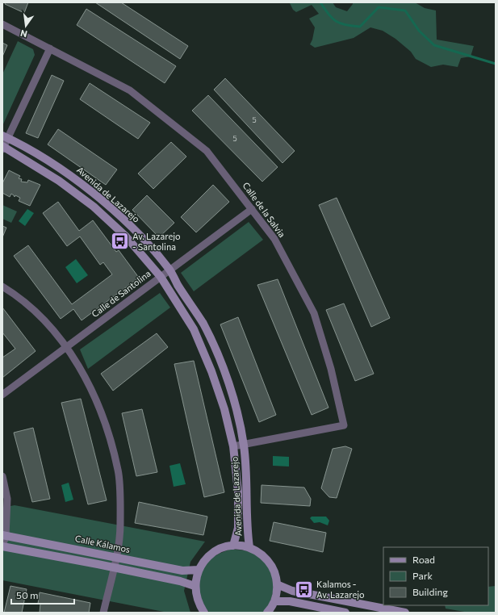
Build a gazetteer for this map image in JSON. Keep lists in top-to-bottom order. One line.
{"streets":{"street":["Avenida de Lazarejo","Calle de la Salvia","Calle de Santolina","Calle Kálamos"]},"crossings":[["Avenida de Lazarejo","Calle de la Salvia"],["Avenida de Lazarejo","Calle de Santolina"],["Calle de la Salvia","Calle de Santolina"]],"places":{"bus stop":["Av. Lazarejo - Santolina","Kalamos - Av. Lazarejo"]},"house_numbers":["5","5"],"legend":["Road","Park","Building"],"scale_bar":"50 m","north":"bottom"}
